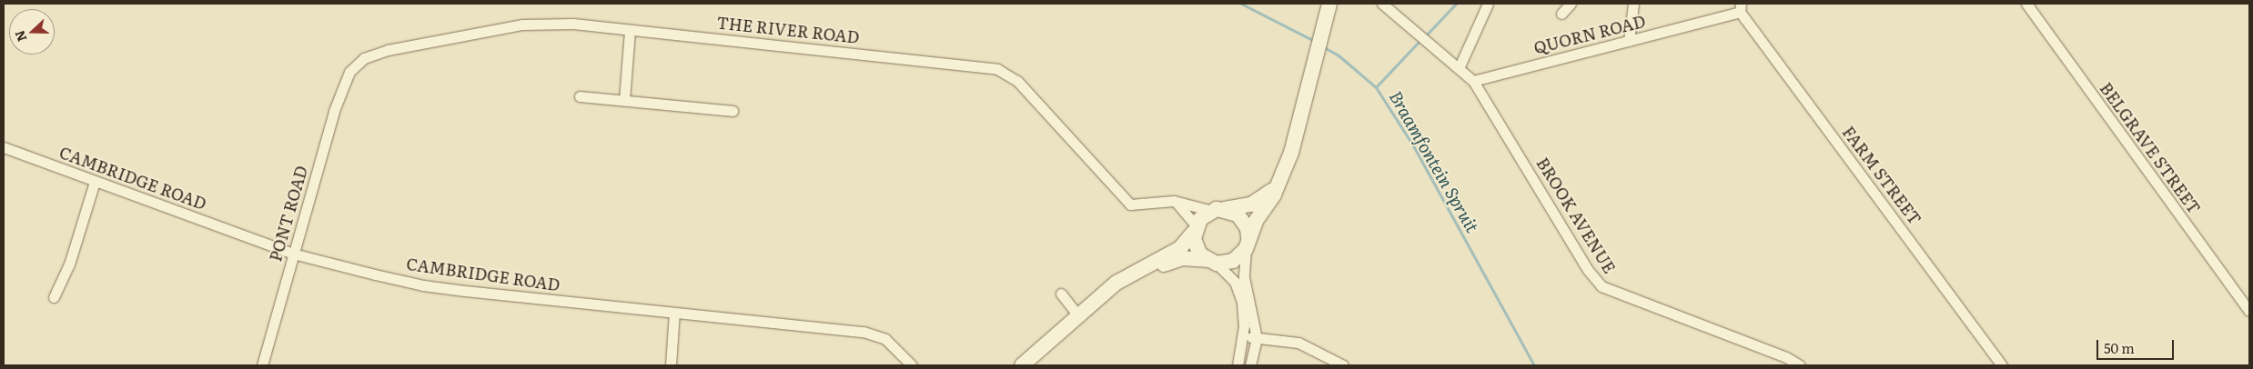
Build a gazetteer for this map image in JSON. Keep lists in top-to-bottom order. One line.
{"streets":{"street":["THE RIVER ROAD","QUORN ROAD","BELGRAVE STREET","FARM STREET","CAMBRIDGE ROAD","PONT ROAD","BROOK AVENUE"]},"crossings":[["THE RIVER ROAD","PONT ROAD"],["QUORN ROAD","FARM STREET"],["QUORN ROAD","BROOK AVENUE"],["CAMBRIDGE ROAD","PONT ROAD"]],"water":["Braamfontein Spruit"],"scale_bar":"50 m","north":"left"}
